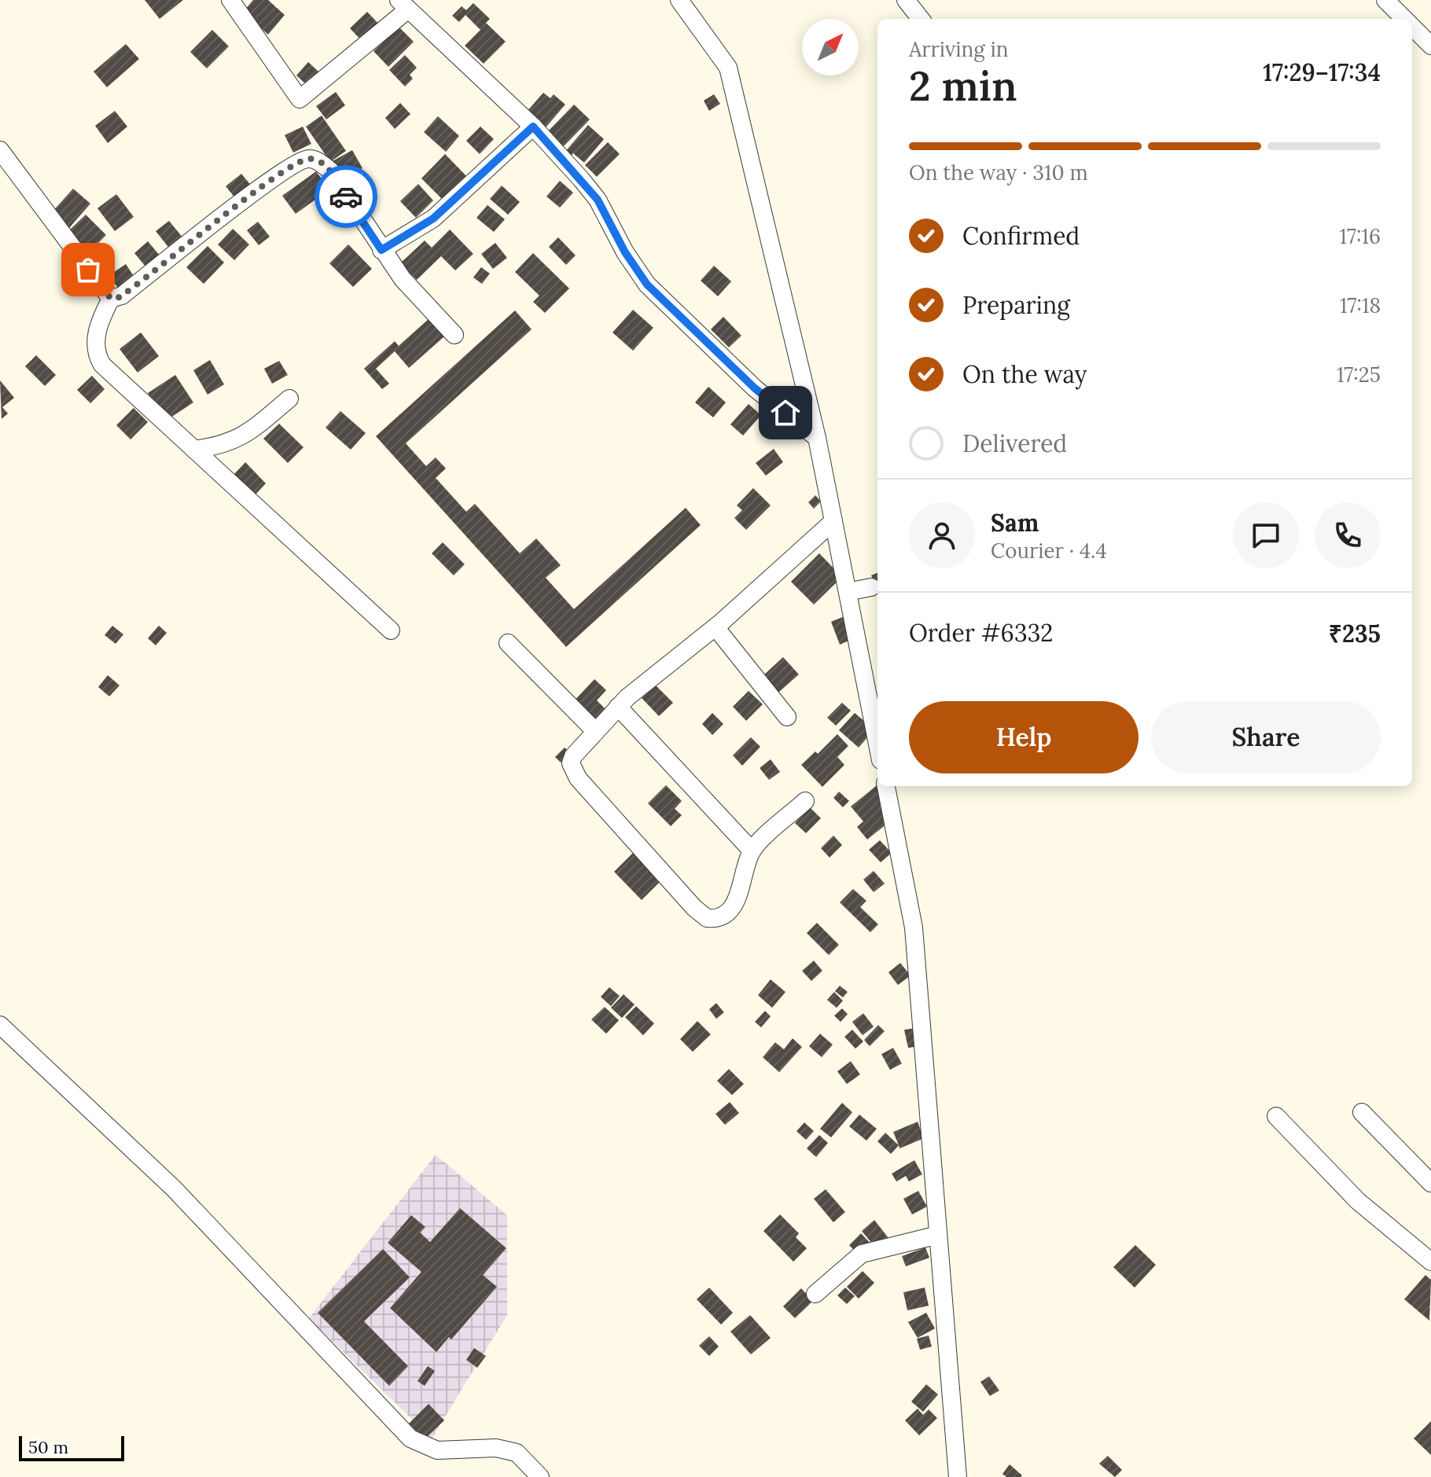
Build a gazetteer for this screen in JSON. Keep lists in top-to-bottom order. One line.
{"scale_bar":"50 m","north":"top right","page":{"heading":["2 min","Arriving in","17:29–17:34"],"panel":["Sam","Courier · 4.4","Order #6332","₹235"],"bar":"On the way · 310 m","list":[["Confirmed","17:16"],["Preparing","17:18"],["On the way","17:25"],"Delivered"],"buttons":["Help","Share"],"scale":"50 m"}}
